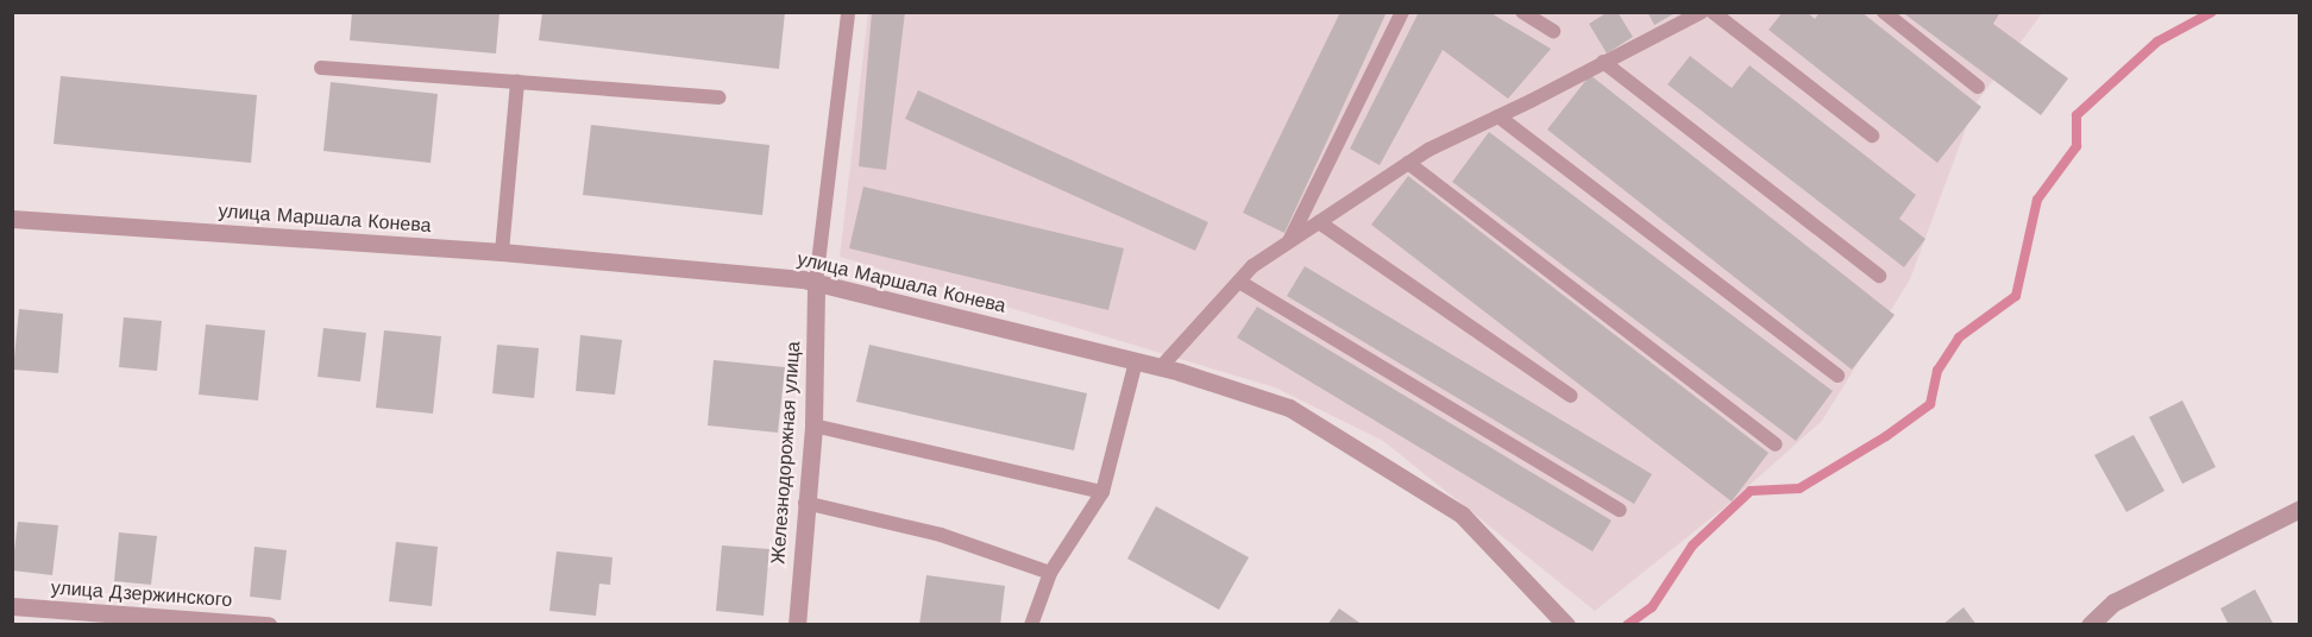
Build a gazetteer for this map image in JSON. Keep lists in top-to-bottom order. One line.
{"streets":{"street":["улица Маршала Конева","Железнодорожная улица","улица Дзержинского"]},"crossings":[["улица Маршала Конева","Железнодорожная улица"]]}
